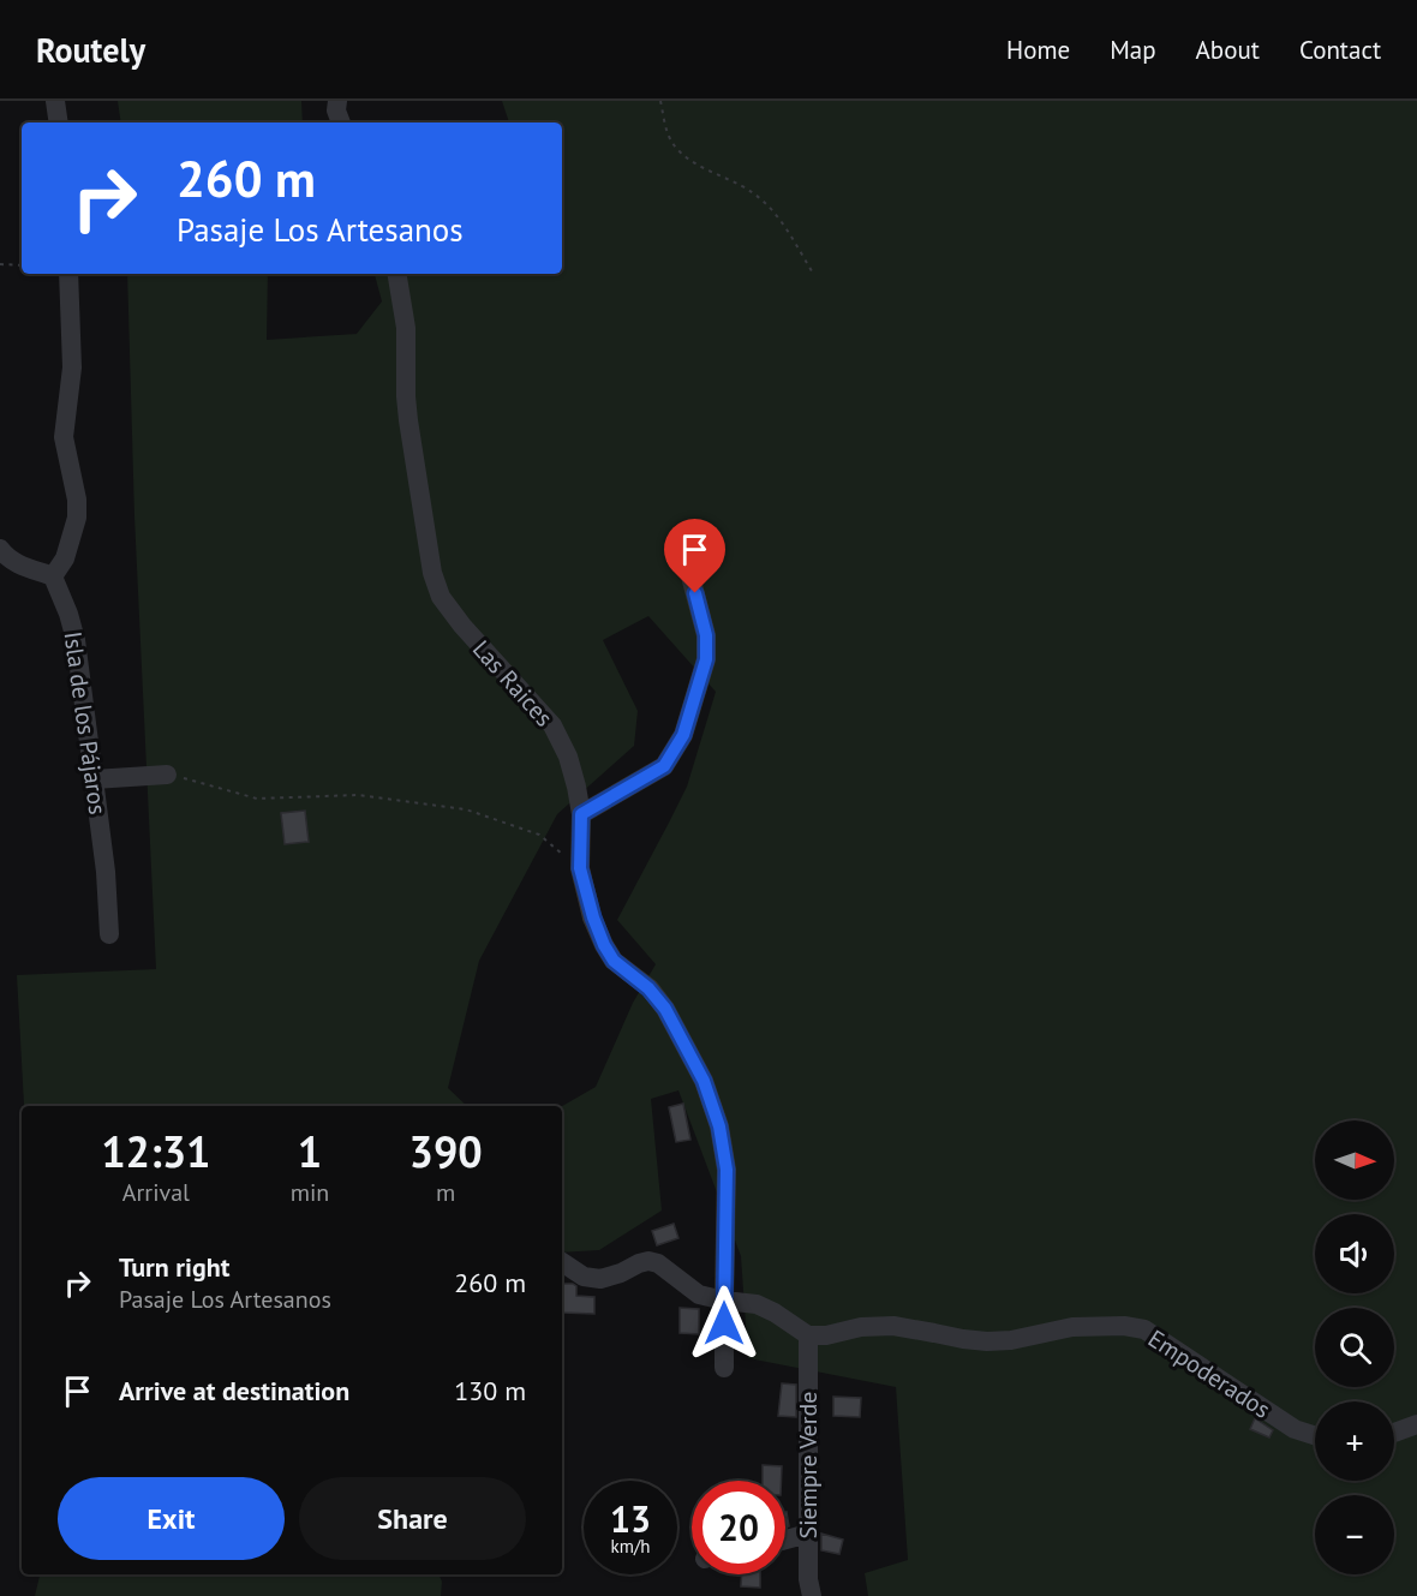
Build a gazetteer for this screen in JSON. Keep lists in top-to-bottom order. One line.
{"streets":{"street":["Las Raices","Isla de los Pájaros","Empoderados","Siempre Verde"]},"crossings":[["Empoderados","Siempre Verde"]],"north":"right","page":{"header":"Routely","nav":["Home","Map","About","Contact"],"turn":["260 m","Pasaje Los Artesanos"],"eta":["12:31","Arrival","1","min","390","m"],"map_buttons":["+","−"],"list":[{"name":"Turn right","note":"Pasaje Los Artesanos","value":"260 m"},{"name":"Arrive at destination","value":"130 m"}],"buttons":["Exit","Share"],"speed":"13 km/h","limit":"20"}}
